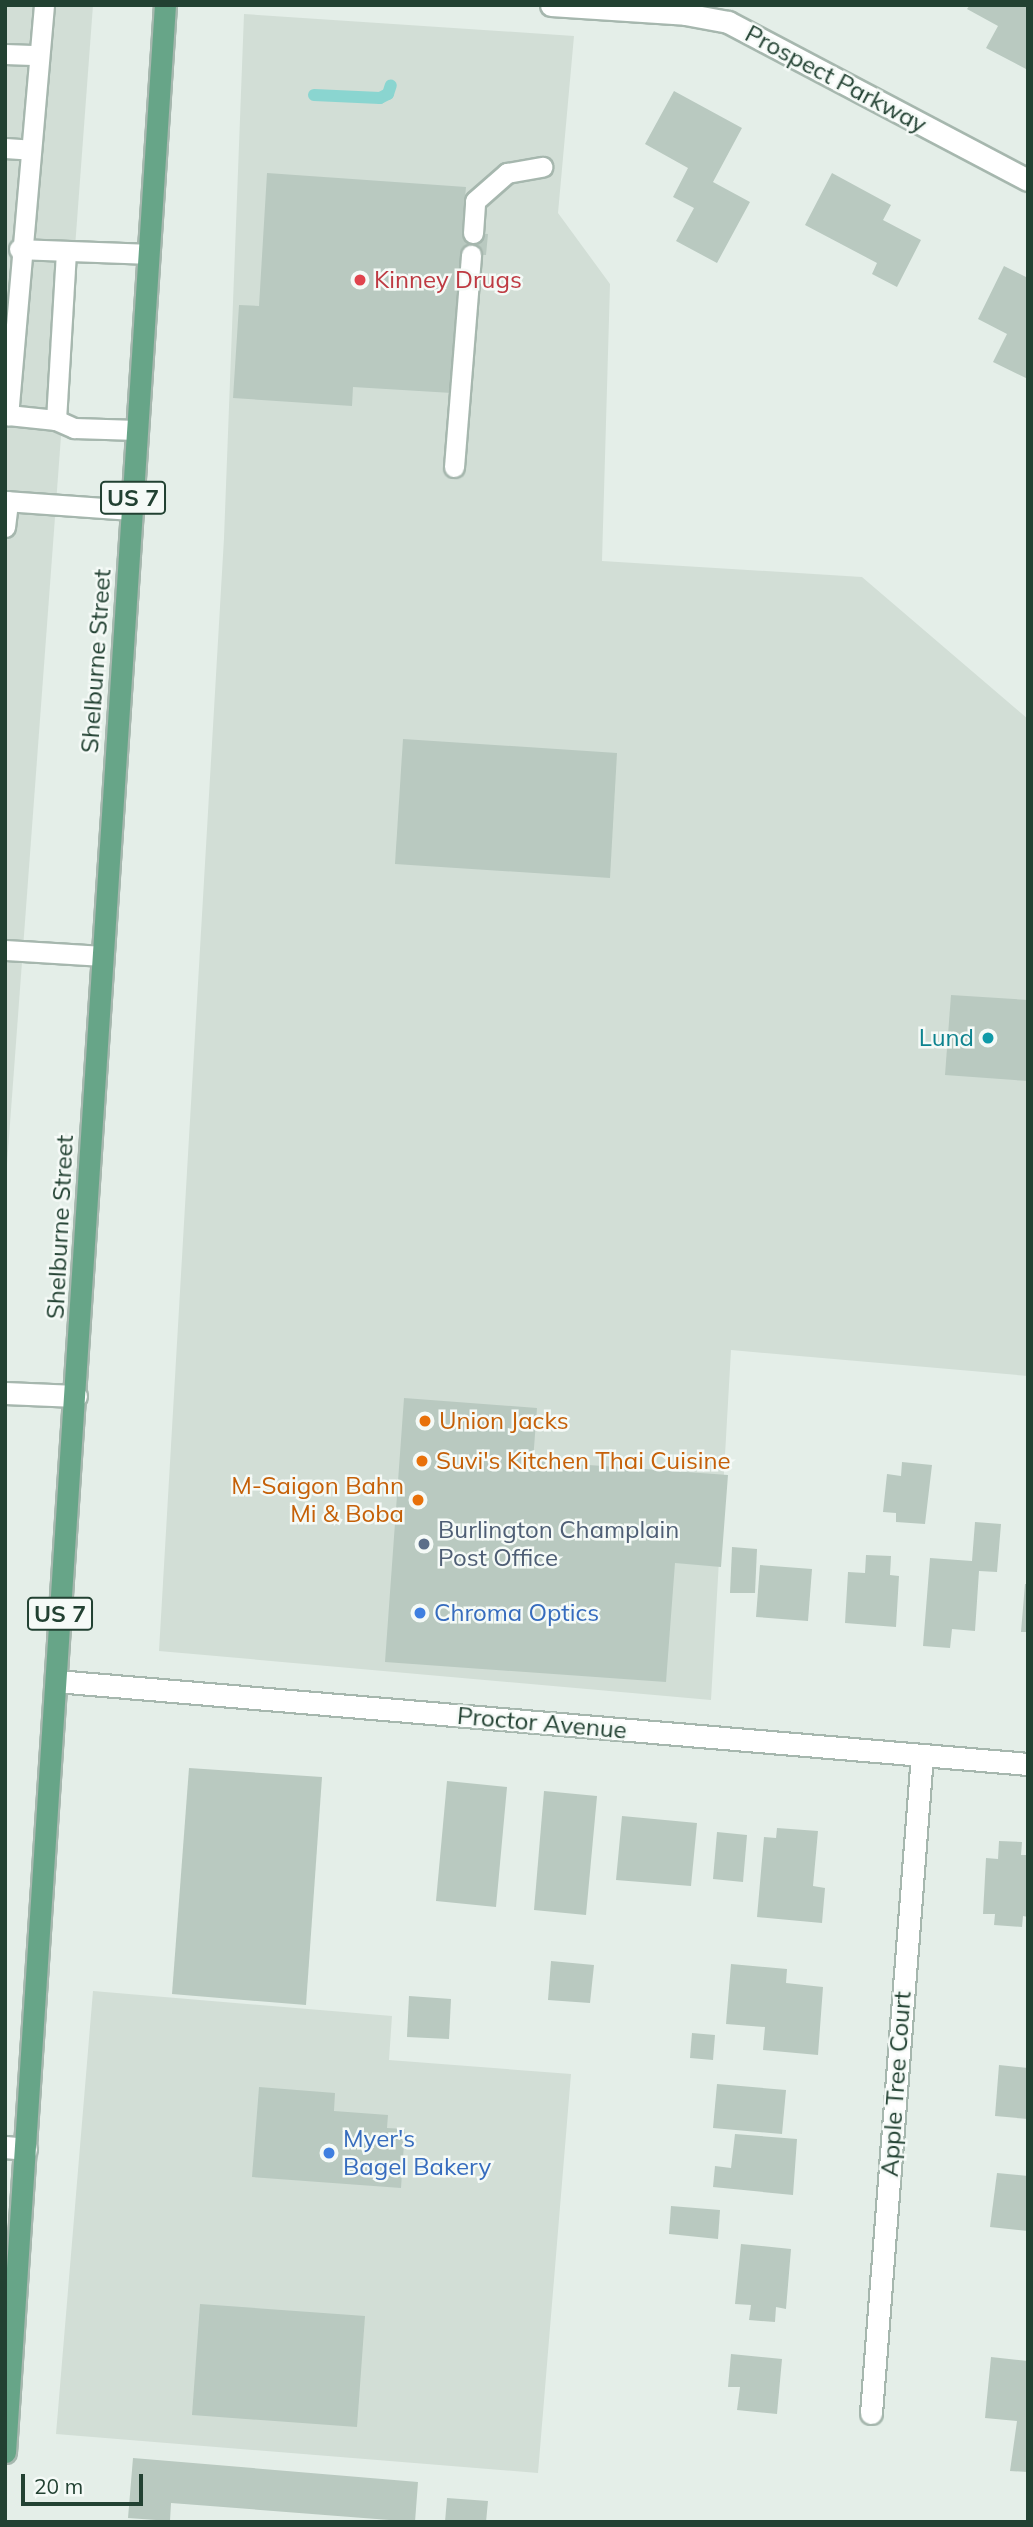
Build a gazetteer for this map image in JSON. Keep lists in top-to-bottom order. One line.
{"streets":{"main road":["US 7","Shelburne Street"],"street":["Prospect Parkway","Proctor Avenue","Apple Tree Court"]},"crossings":[["Shelburne Street","Proctor Avenue"],["Proctor Avenue","Apple Tree Court"]],"places":["Kinney Drugs","Lund","Union Jacks","Suvi's Kitchen Thai Cuisine","M-Saigon Bahn Mi & Boba","Burlington Champlain Post Office","Chroma Optics","Myer's Bagel Bakery"],"scale_bar":"20 m"}
